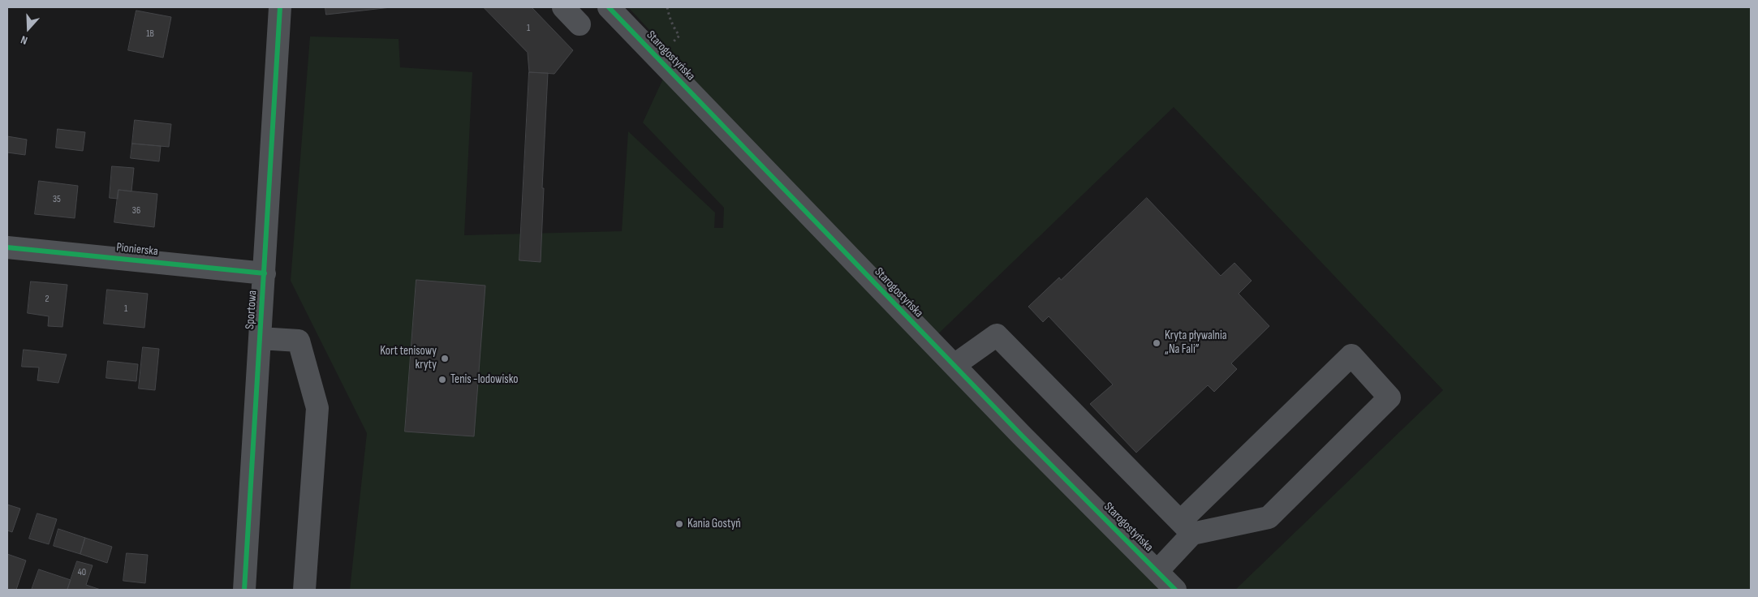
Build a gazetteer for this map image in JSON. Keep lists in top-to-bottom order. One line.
{"streets":{"street":["Starogostyńska","Pionierska","Sportowa"]},"crossings":[["Pionierska","Sportowa"]],"places":["Kryta pływalnia „Na Fali”","Kort tenisowy kryty","Tenis -lodowisko","Kania Gostyń"],"house_numbers":["1","1B","35","36","2","1","40"],"north":"bottom"}
